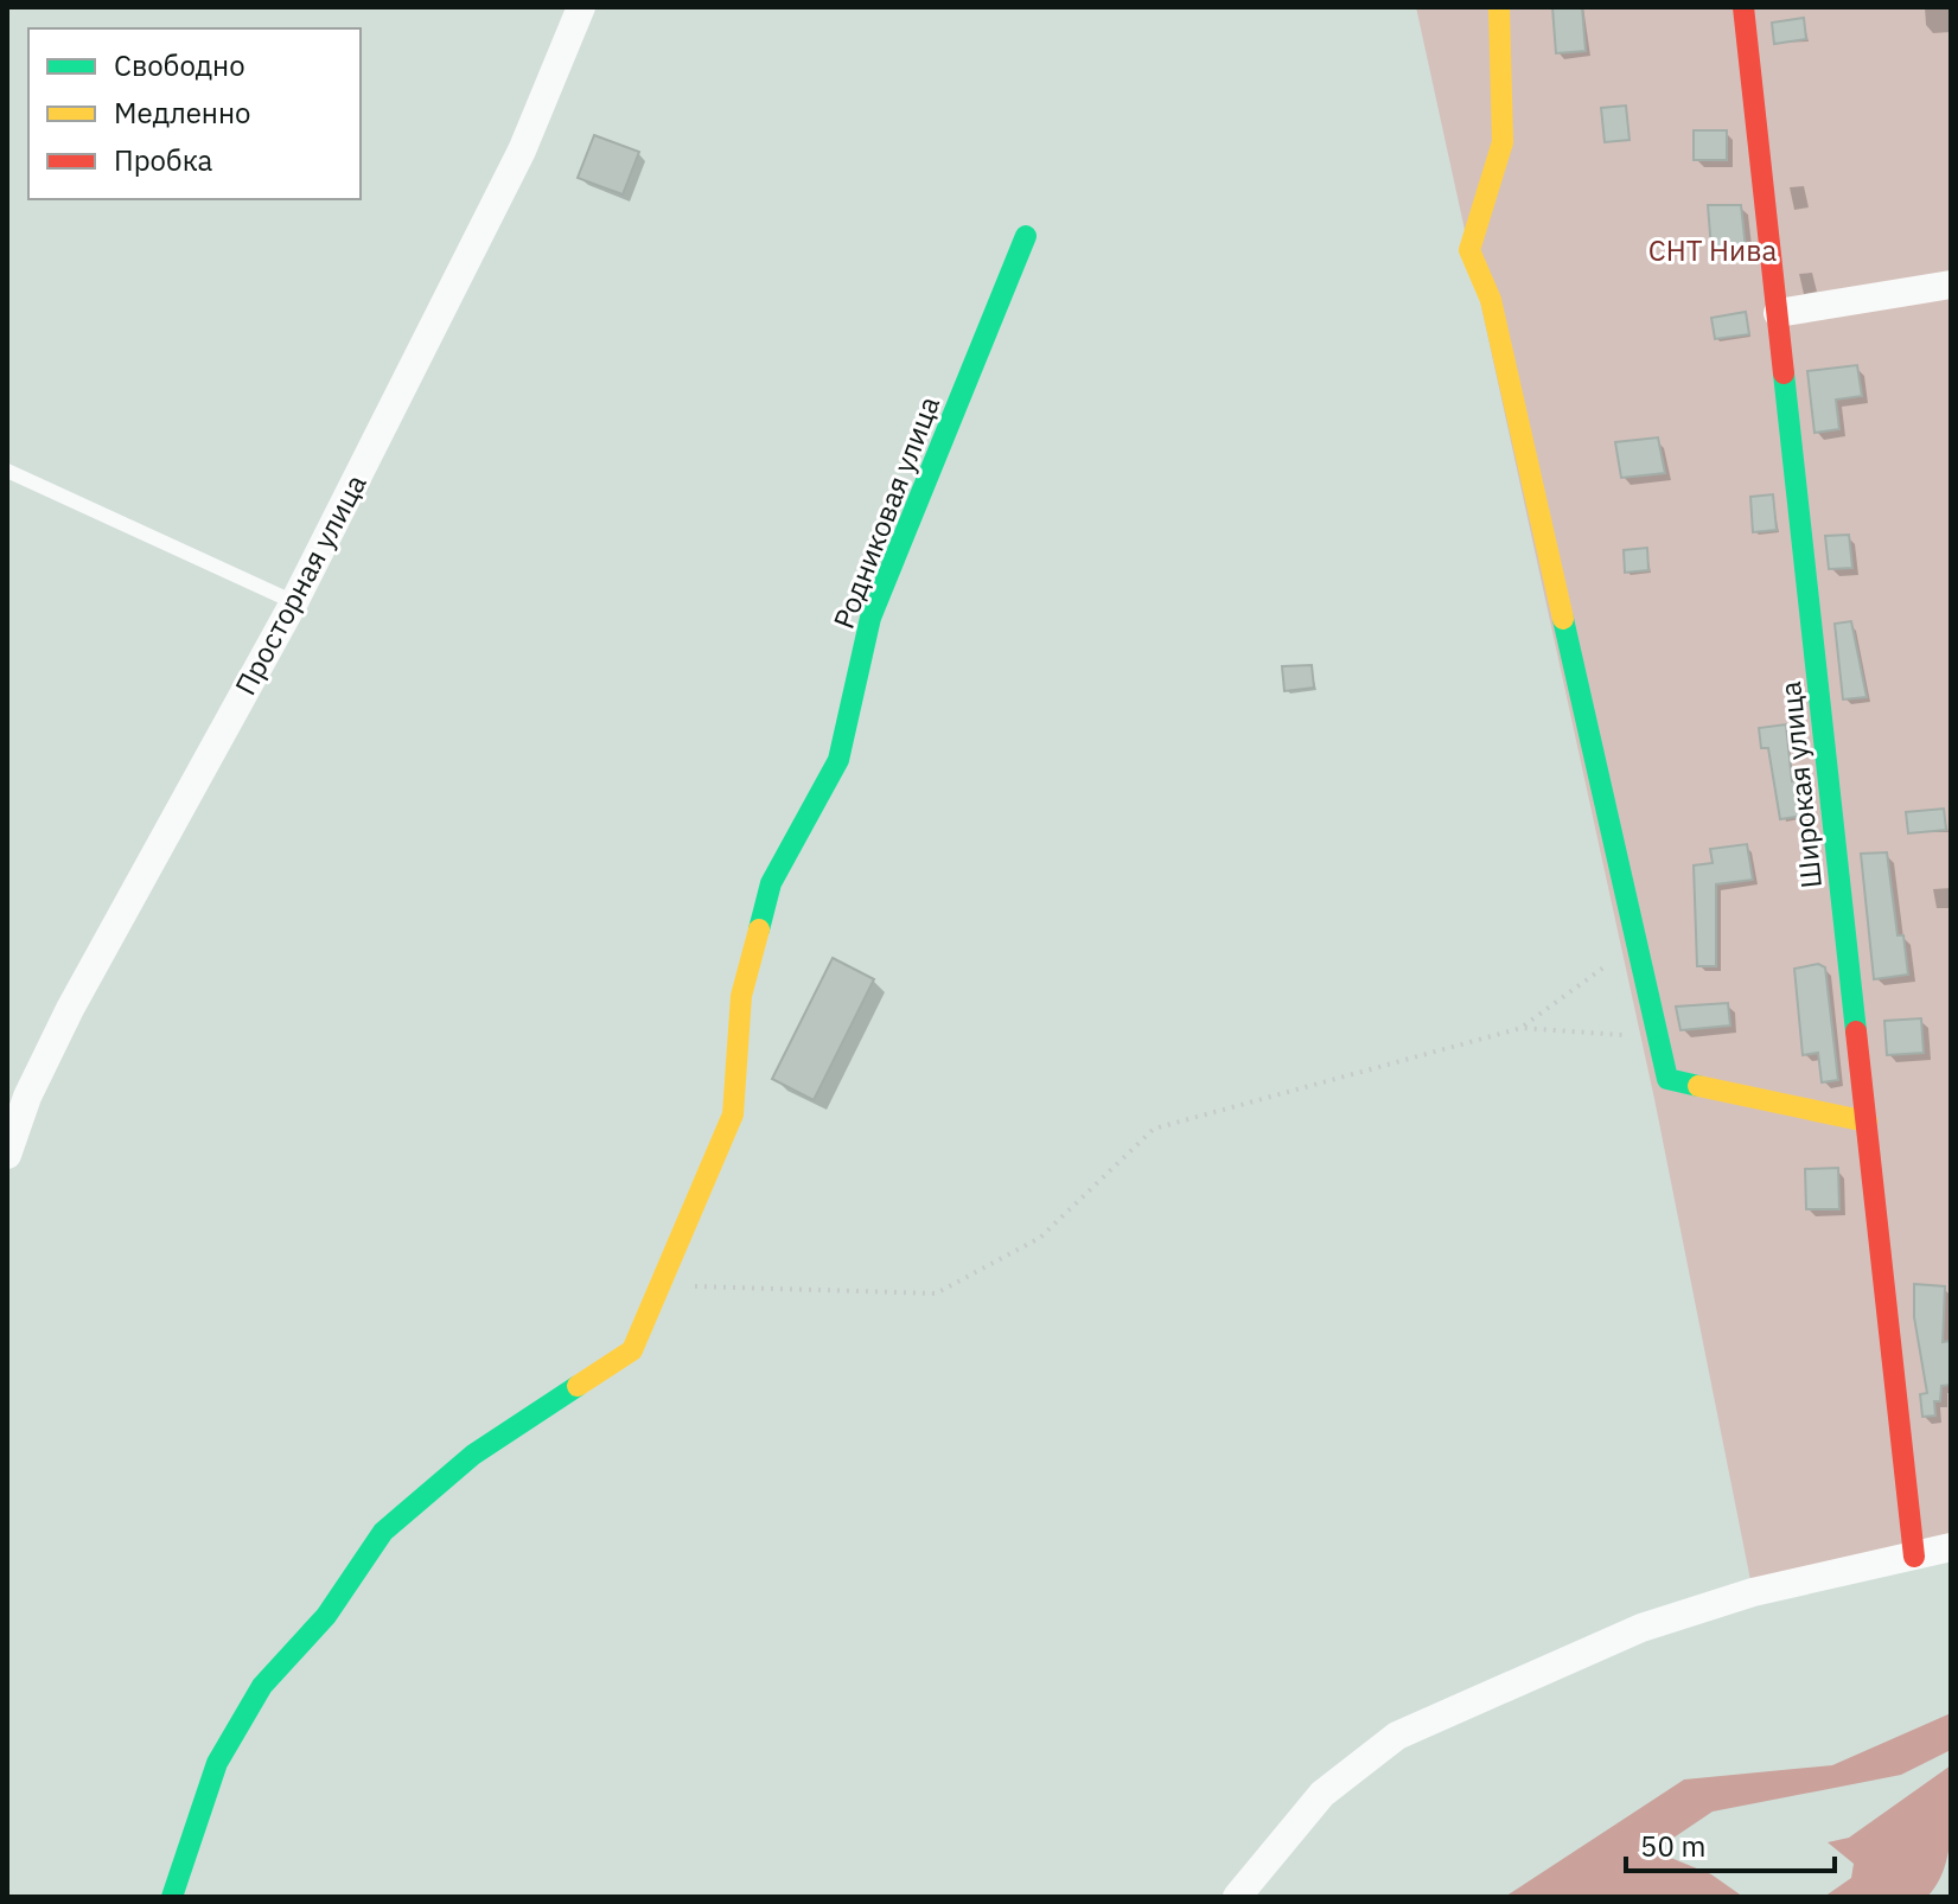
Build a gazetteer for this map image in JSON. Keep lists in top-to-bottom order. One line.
{"streets":{"street":["Родниковая улица","Просторная улица","Широкая улица"]},"parks":["СНТ Нива"],"legend":["Свободно","Медленно","Пробка"],"scale_bar":"50 m"}
